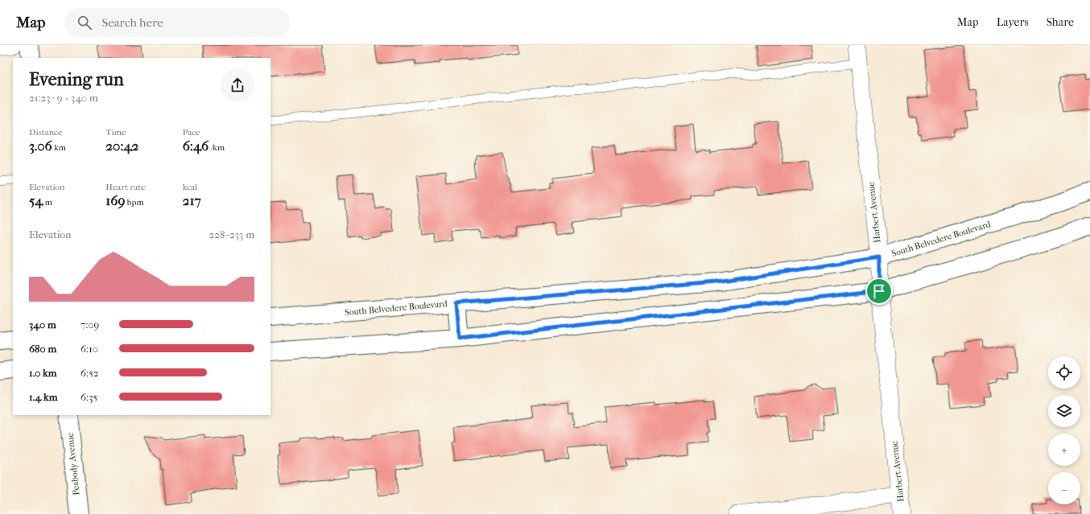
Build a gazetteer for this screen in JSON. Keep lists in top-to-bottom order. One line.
{"streets":{"street":["Harbert Avenue","South Belvedere Boulevard","Peabody Avenue"]},"crossings":[["Harbert Avenue","South Belvedere Boulevard"]],"page":{"header":"Map","search":"Search here","nav":["Map","Layers","Share"],"heading":["Evening run","21:23 · 9 × 340 m"],"stats":[["Distance","3.06 km"],["Time","20:42"],["Pace","6:46 /km"],["Elevation","54 m"],["Heart rate","169 bpm"],["kcal","217"]],"chart":["Elevation","228–233 m"],"list":[{"name":"340 m","note":"7:09"},{"name":"680 m","note":"6:10"},{"name":"1.0 km","note":"6:52"},{"name":"1.4 km","note":"6:35"}],"map_buttons":["+","−"]}}
